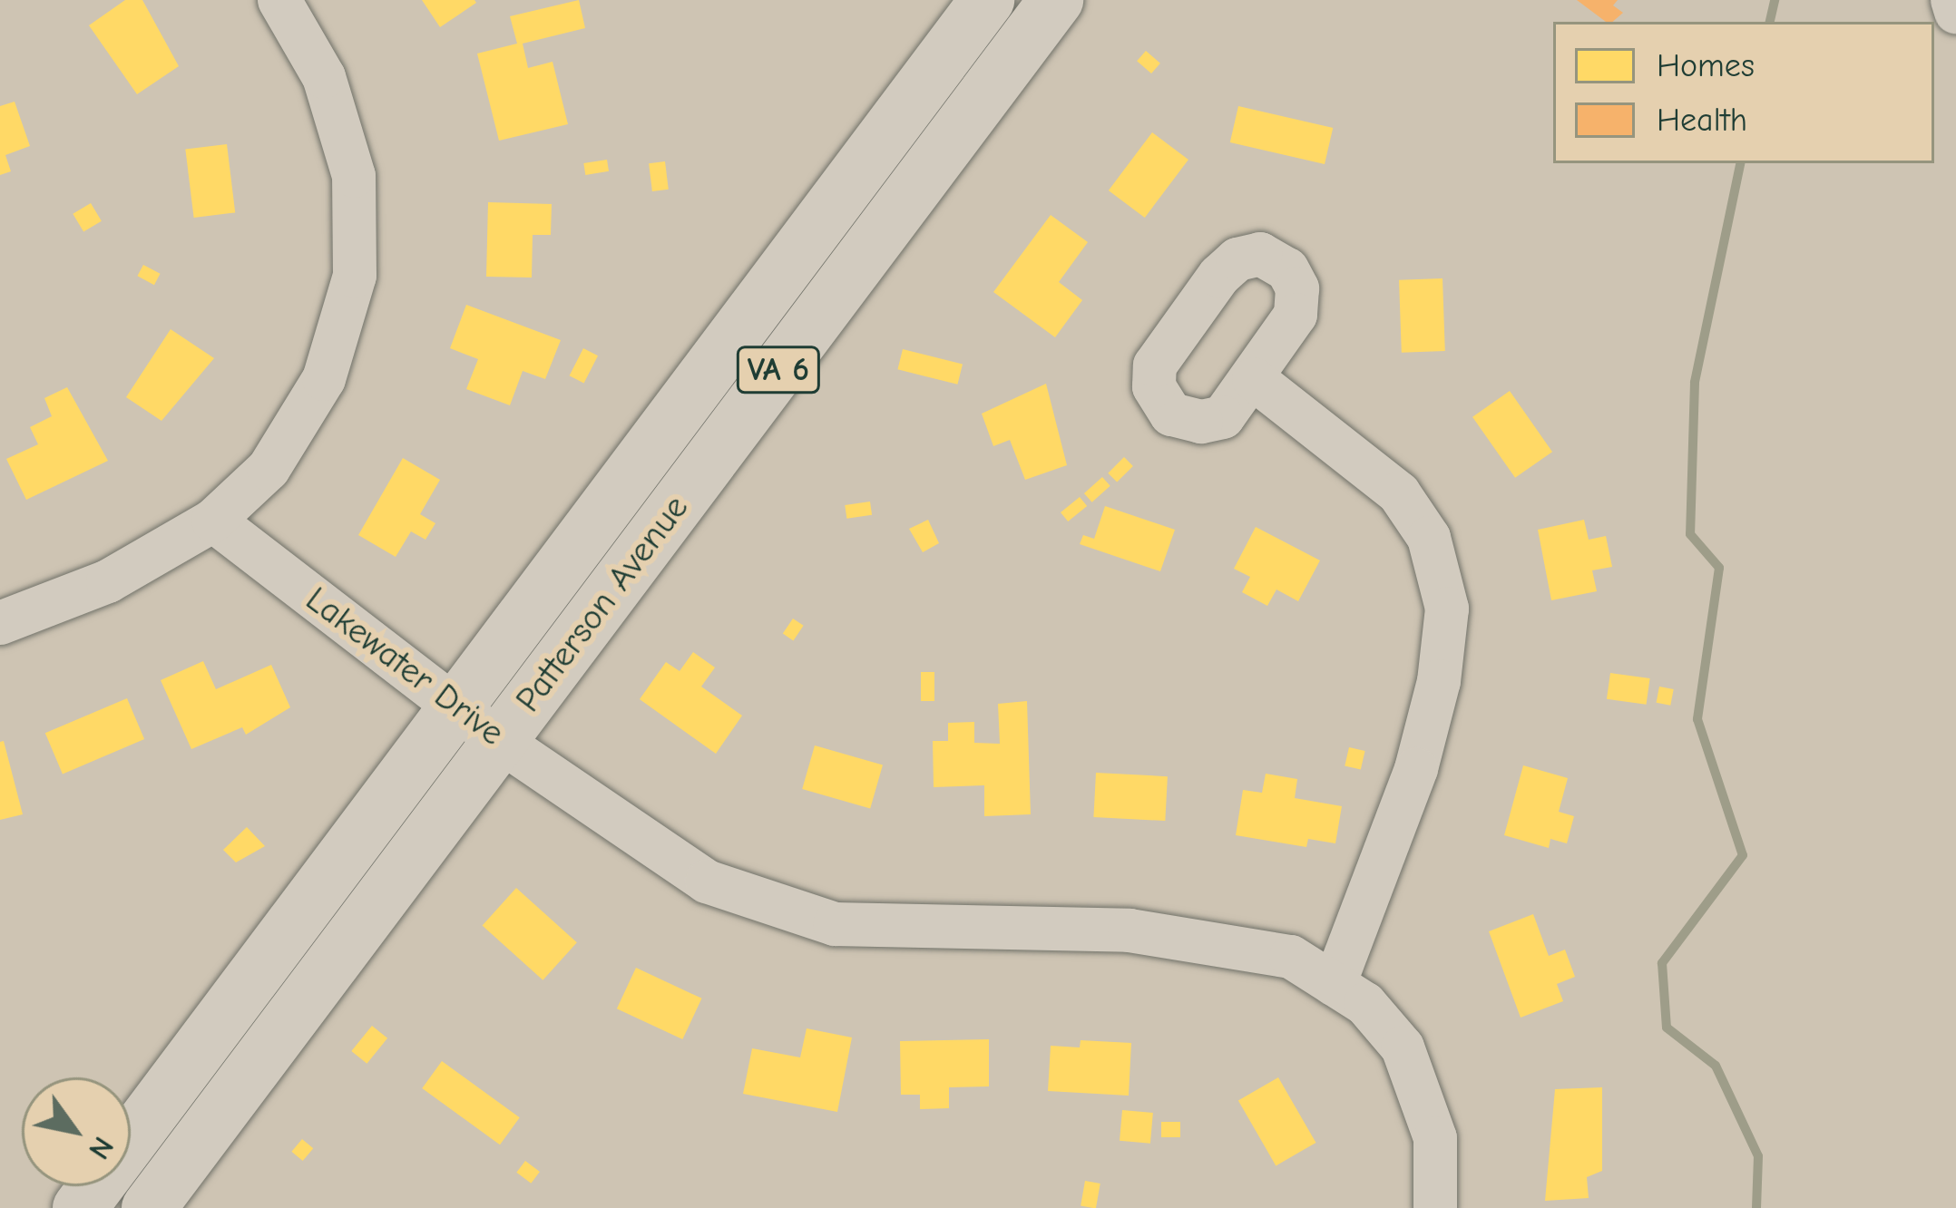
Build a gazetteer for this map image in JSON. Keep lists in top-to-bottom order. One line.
{"streets":{"main road":["VA 6","Patterson Avenue"],"street":["Lakewater Drive"]},"crossings":[["Patterson Avenue","Lakewater Drive"]],"legend":["Homes","Health"],"north":"bottom right"}
